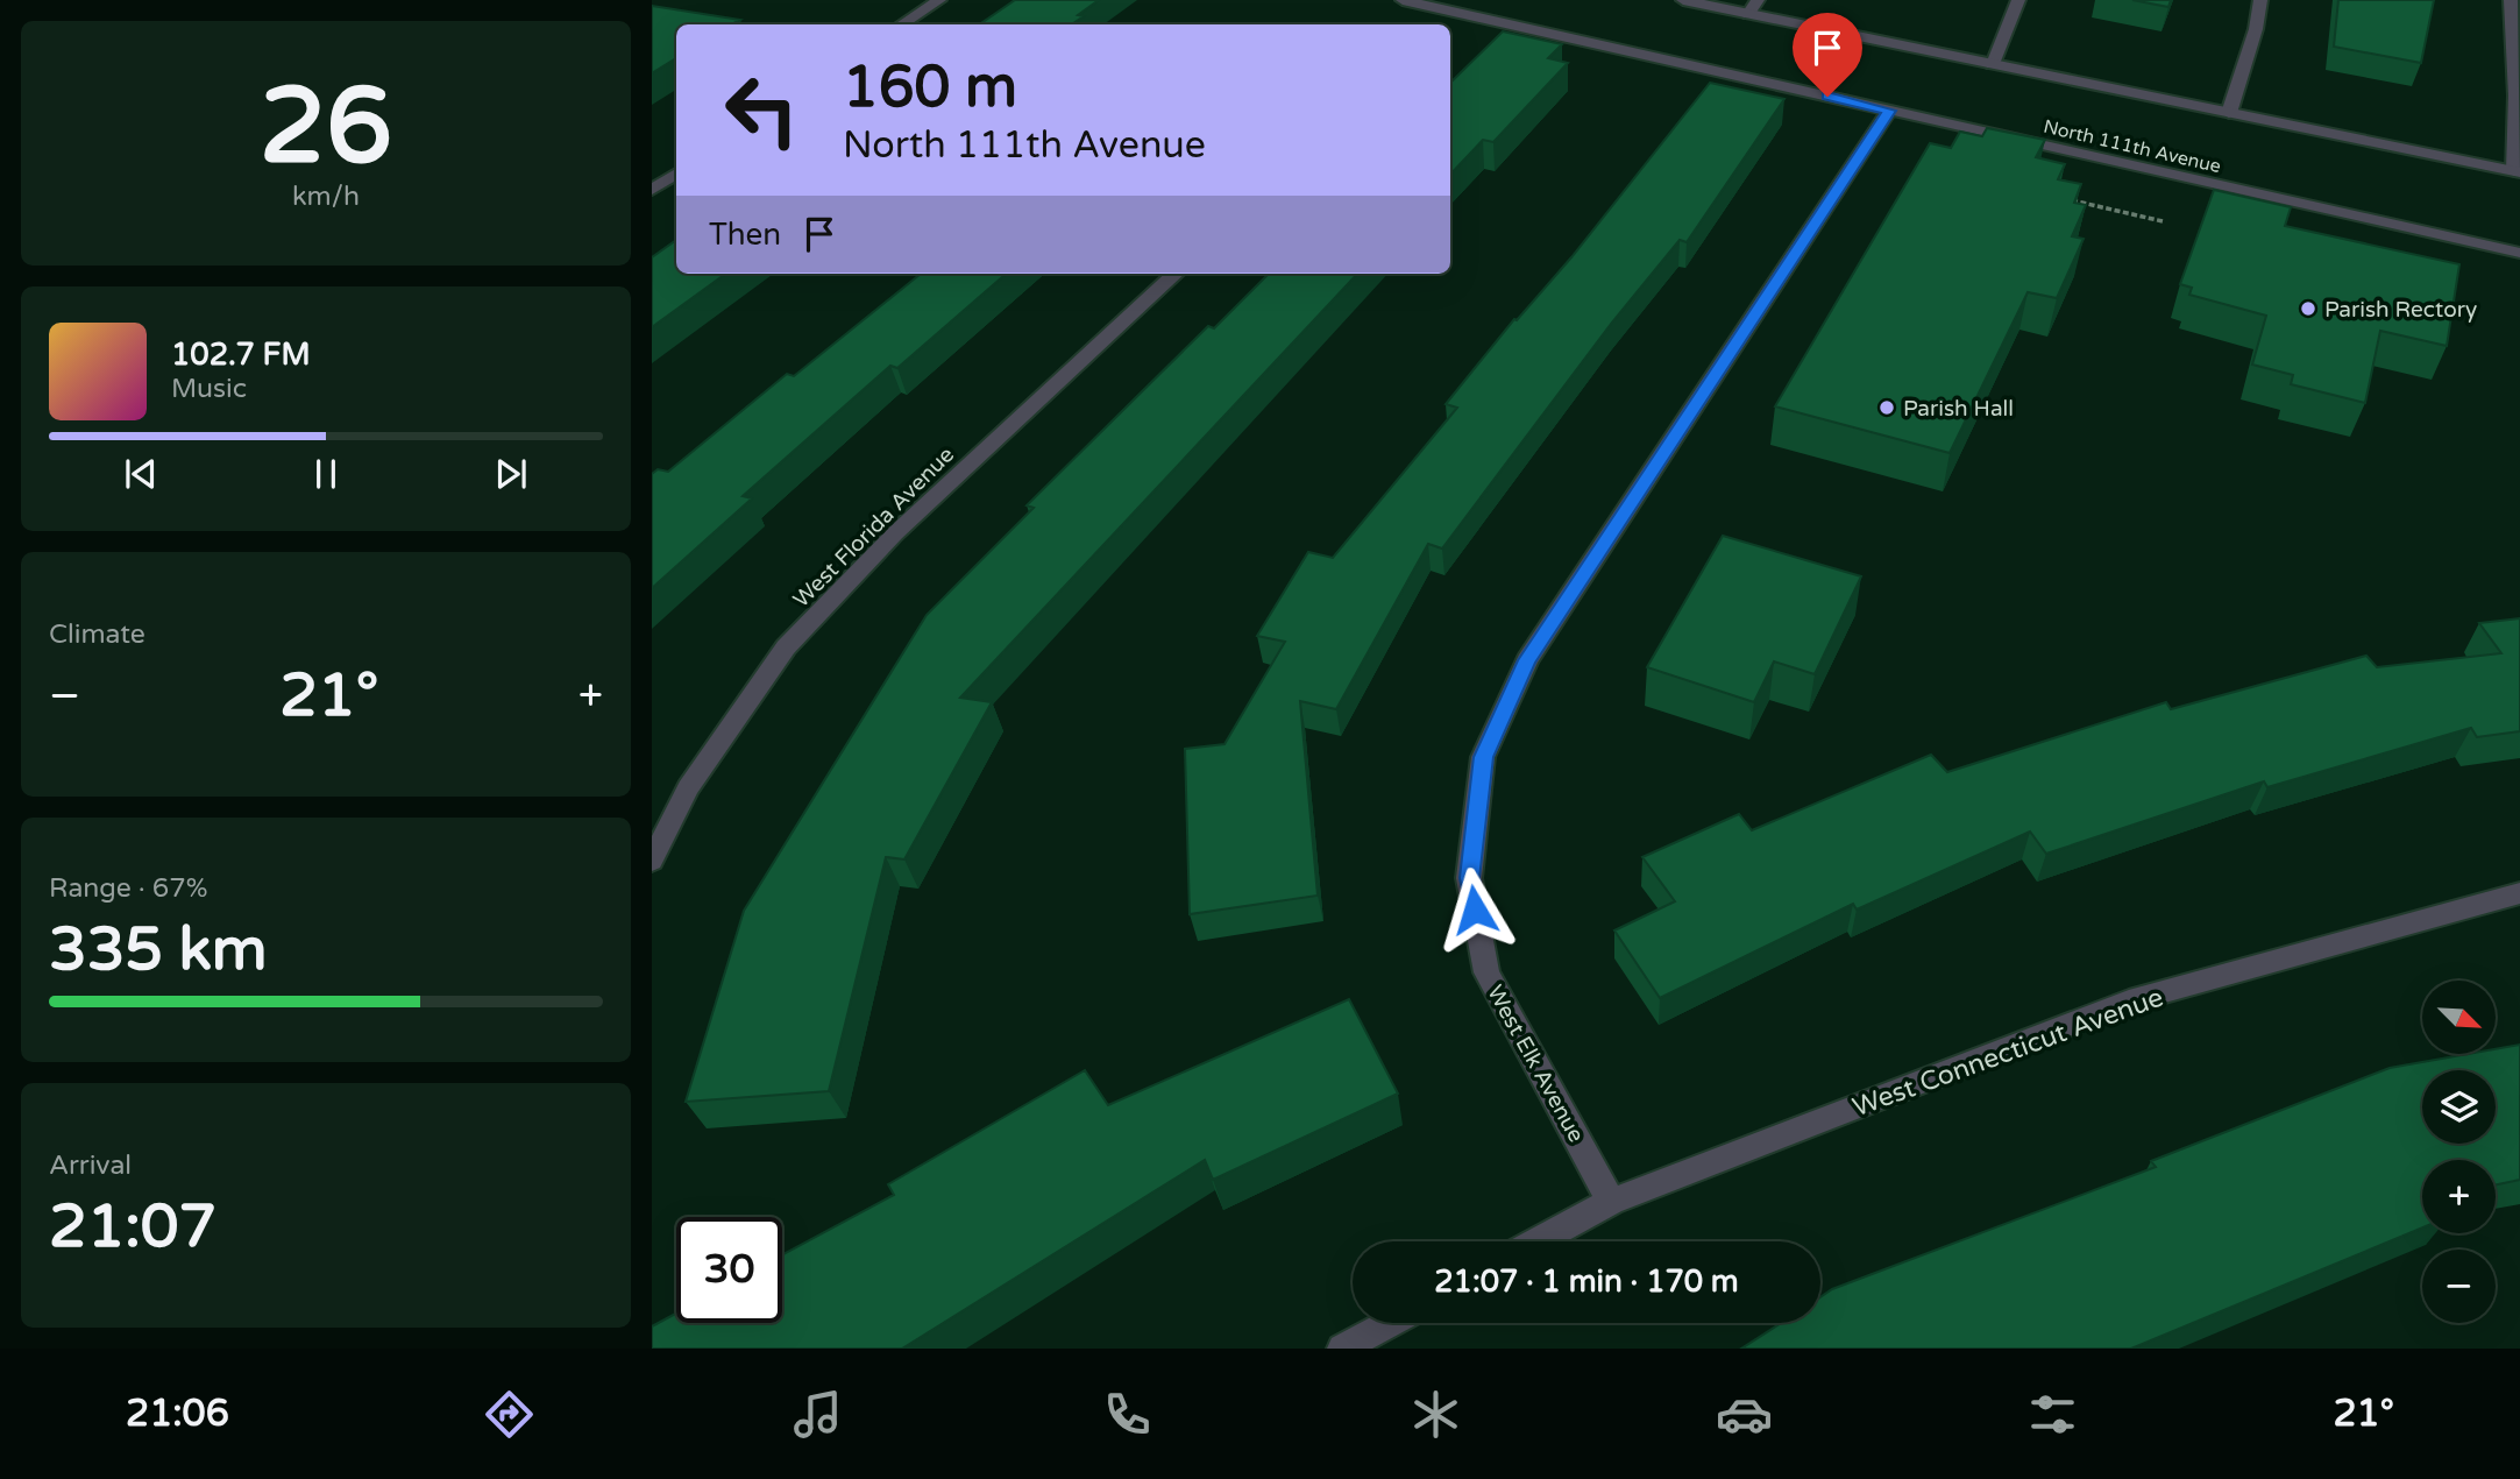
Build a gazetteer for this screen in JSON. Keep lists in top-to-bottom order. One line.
{"streets":{"street":["North 111th Avenue","West Florida Avenue","West Connecticut Avenue","West Elk Avenue"]},"crossings":[["North 111th Avenue","West Elk Avenue"],["West Connecticut Avenue","West Elk Avenue"]],"places":["Parish Rectory","Parish Hall"],"north":"bottom right","page":{"tile":[["26","km/h"],"Climate",["Range · 67%","335 km"],["Arrival","21:07"]],"turn":["160 m","North 111th Avenue"],"then":"Then","song":["102.7 FM","Music"],"heat":["−","21°","+"],"map_buttons":["+","−"],"limit":"30","trip":"21:07 · 1 min · 170 m","tabs":["21:06","21°"]}}
